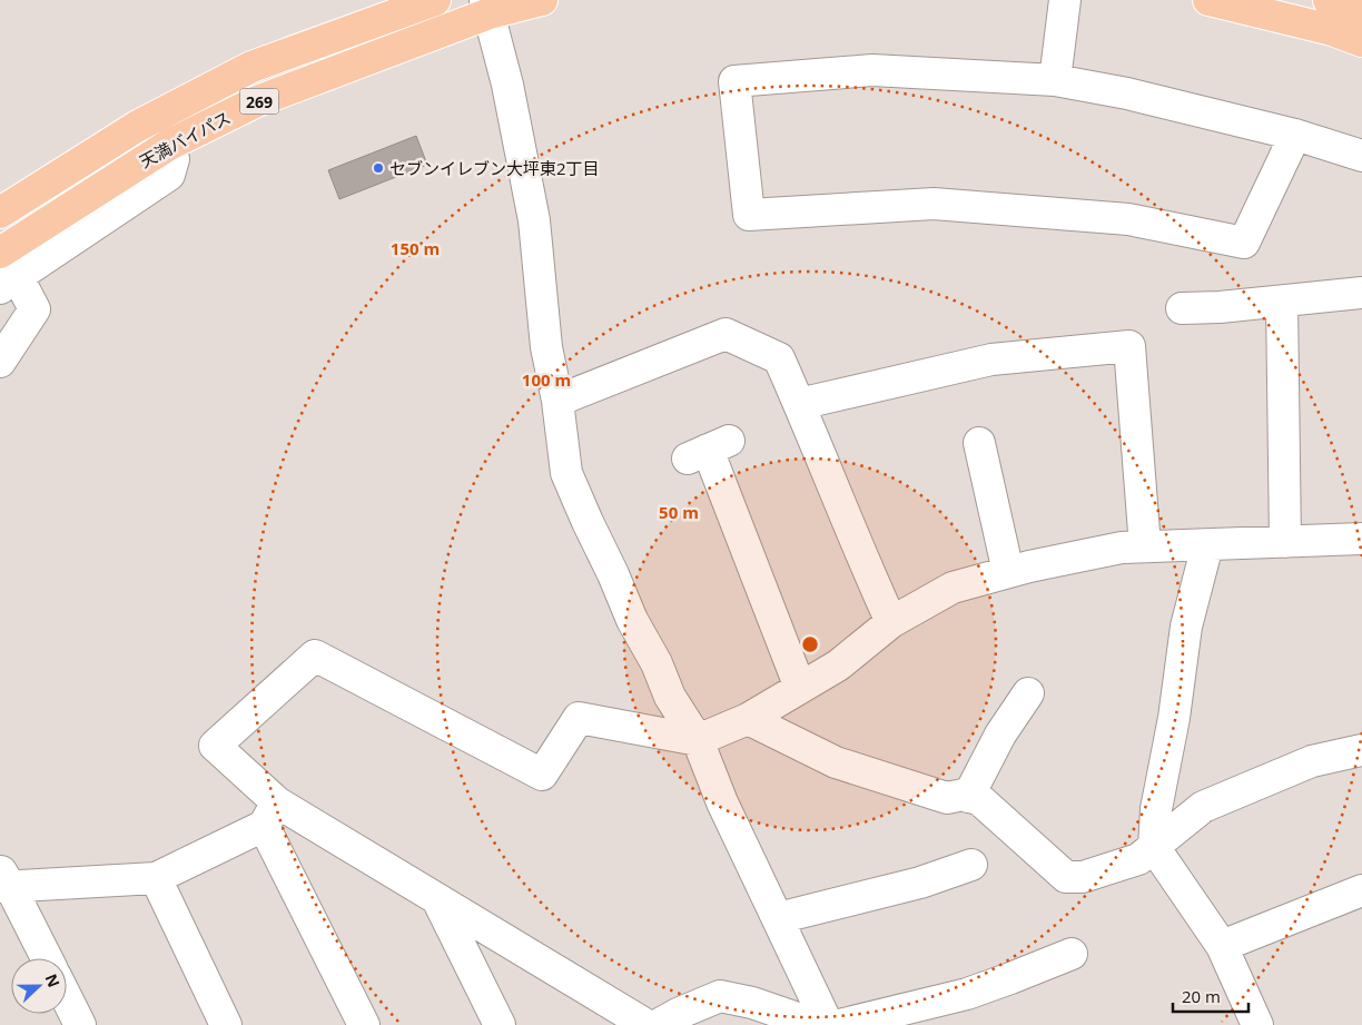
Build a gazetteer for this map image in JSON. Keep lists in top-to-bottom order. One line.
{"streets":{"highway":["269","天満バイパス"]},"places":["セブンイレブン大坪東2丁目"],"scale_bar":"20 m","north":"right","rings":["150 m","100 m","50 m"]}
